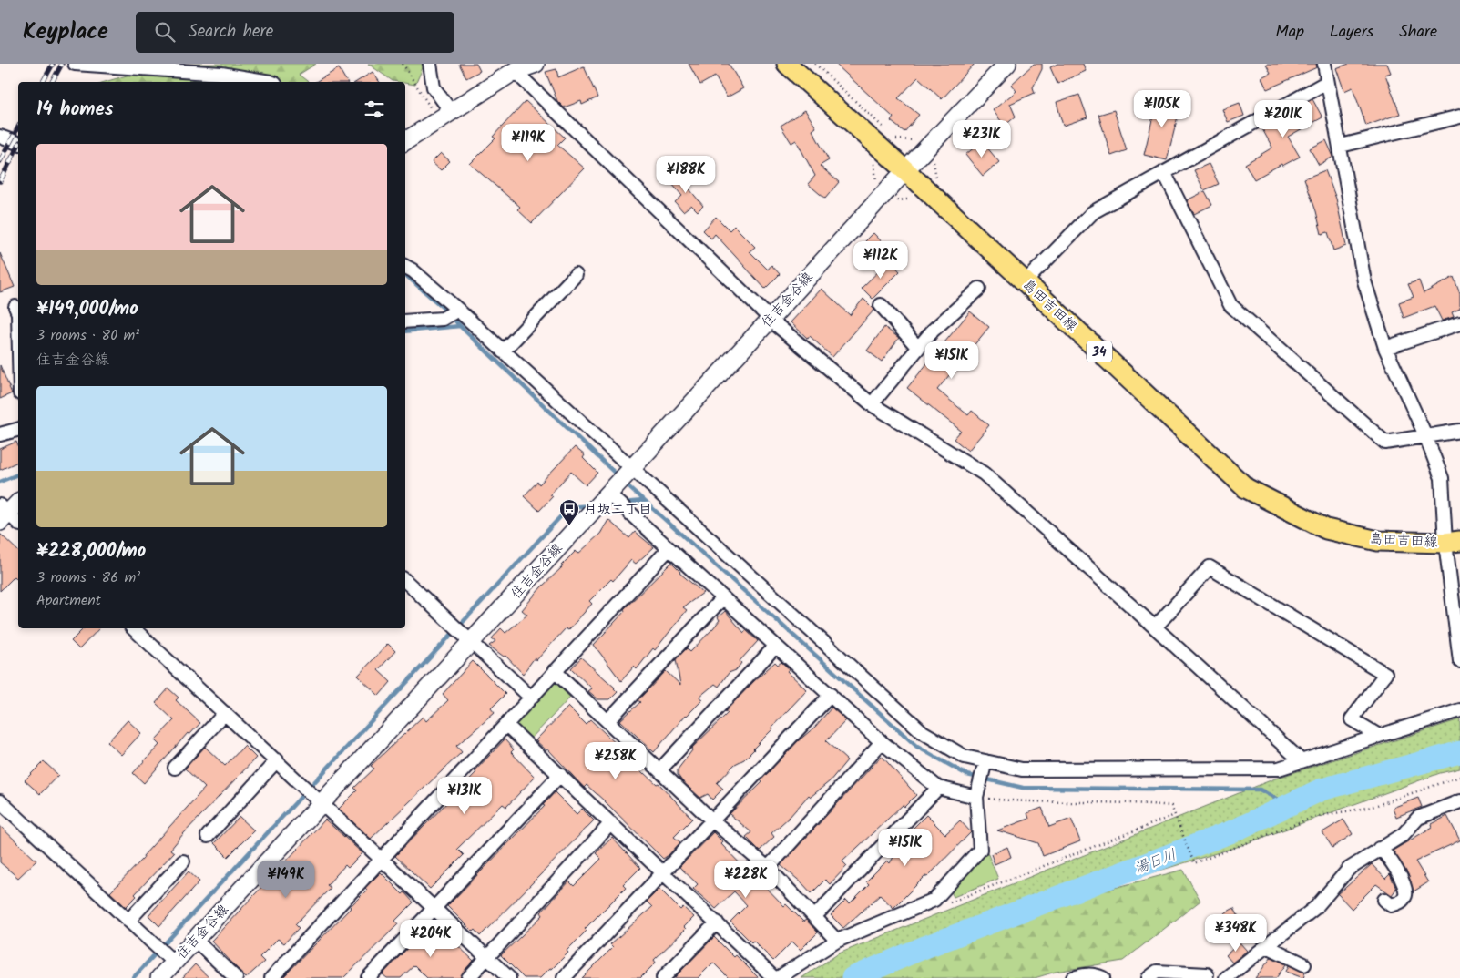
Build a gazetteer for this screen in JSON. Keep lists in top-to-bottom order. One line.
{"streets":{"main road":["住吉金谷線","島田吉田線","34"]},"crossings":[["住吉金谷線","島田吉田線"]],"water":["湯日川"],"places":{"bus stop":["月坂二丁目"]},"page":{"header":"Keyplace","search":"Search here","nav":["Map","Layers","Share"],"heading":"14 homes","price":["¥105K","¥201K","¥231K","¥119K","¥188K","¥112K","¥151K","¥258K","¥131K","¥151K","¥149K","¥228K","¥348K","¥204K"],"list":[{"name":"¥149,000/mo","note":"3 rooms · 80 m² · 住吉金谷線"},{"name":"¥228,000/mo","note":"3 rooms · 86 m² · Apartment"}]}}
